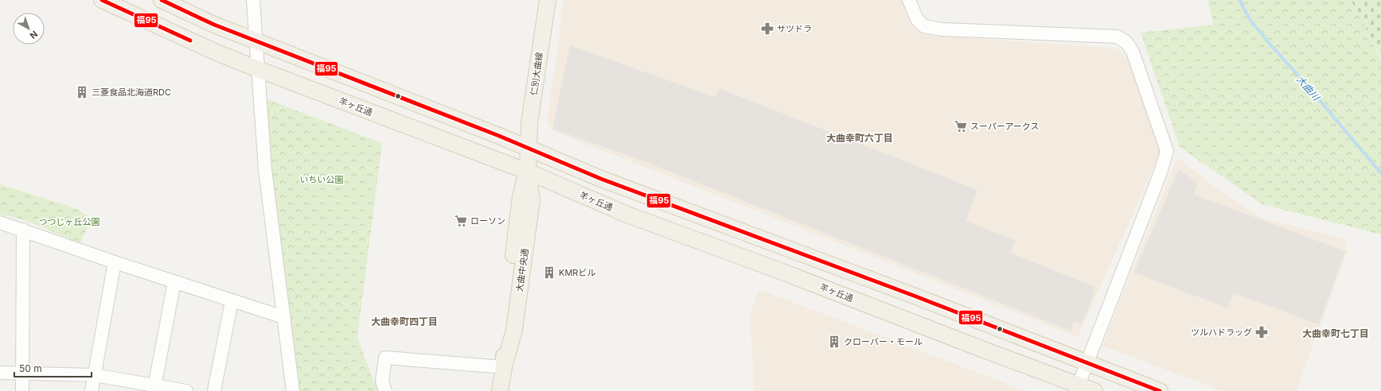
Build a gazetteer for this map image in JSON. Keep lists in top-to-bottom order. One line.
{"streets":{"main road":["仁別大曲線","羊ヶ丘通","大曲中央通"]},"crossings":[["仁別大曲線","大曲中央通"],["羊ヶ丘通","大曲中央通"]],"districts":["大曲幸町六丁目","大曲幸町四丁目","大曲幸町七丁目"],"water":["大曲川"],"parks":["いちい公園","つつじヶ丘公園"],"places":{"pharmacy":["サツドラ","ツルハドラッグ"],"building":["三菱食品北海道RDC","KMRビル","クローバー・モール"],"supermarket":["スーパーアークス","ローソン"]},"lines":["transit line 福95"],"scale_bar":"50 m","north":"bottom right"}
